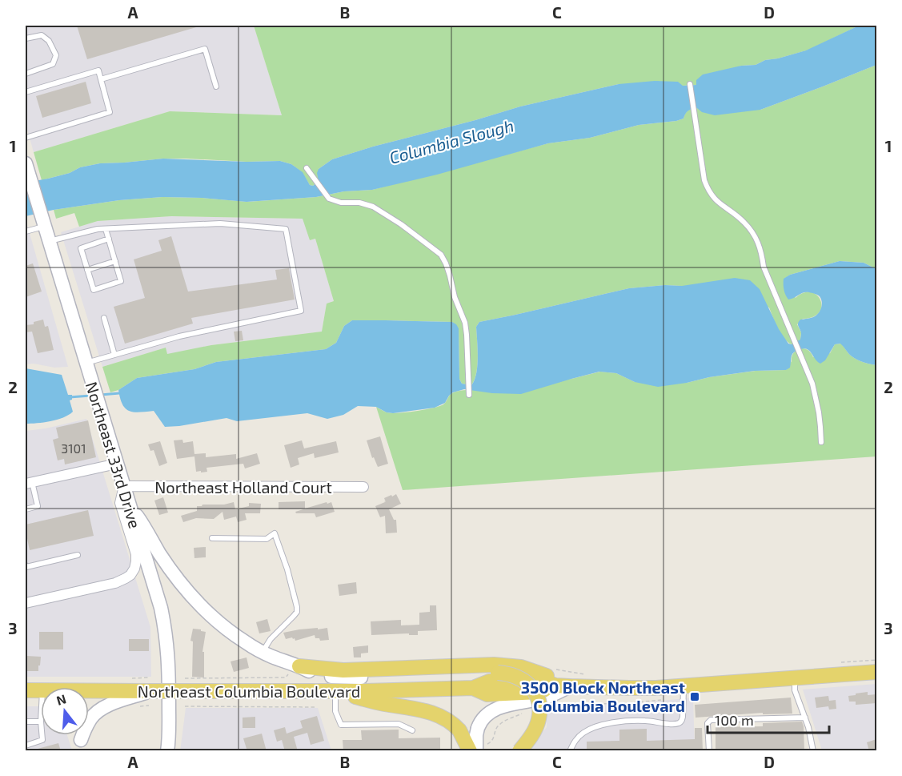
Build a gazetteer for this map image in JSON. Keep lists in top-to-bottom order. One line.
{"streets":{"main road":["Northeast 33rd Drive","Northeast Columbia Boulevard"],"street":["Northeast Holland Court"]},"crossings":[["Northeast 33rd Drive","Northeast Holland Court"]],"water":["Columbia Slough"],"places":{"transit":["3500 Block Northeast Columbia Boulevard"]},"house_numbers":["3101"],"scale_bar":"100 m","north":"top","grid":{"columns":["A","B","C","D"],"rows":["1","2","3"]}}
